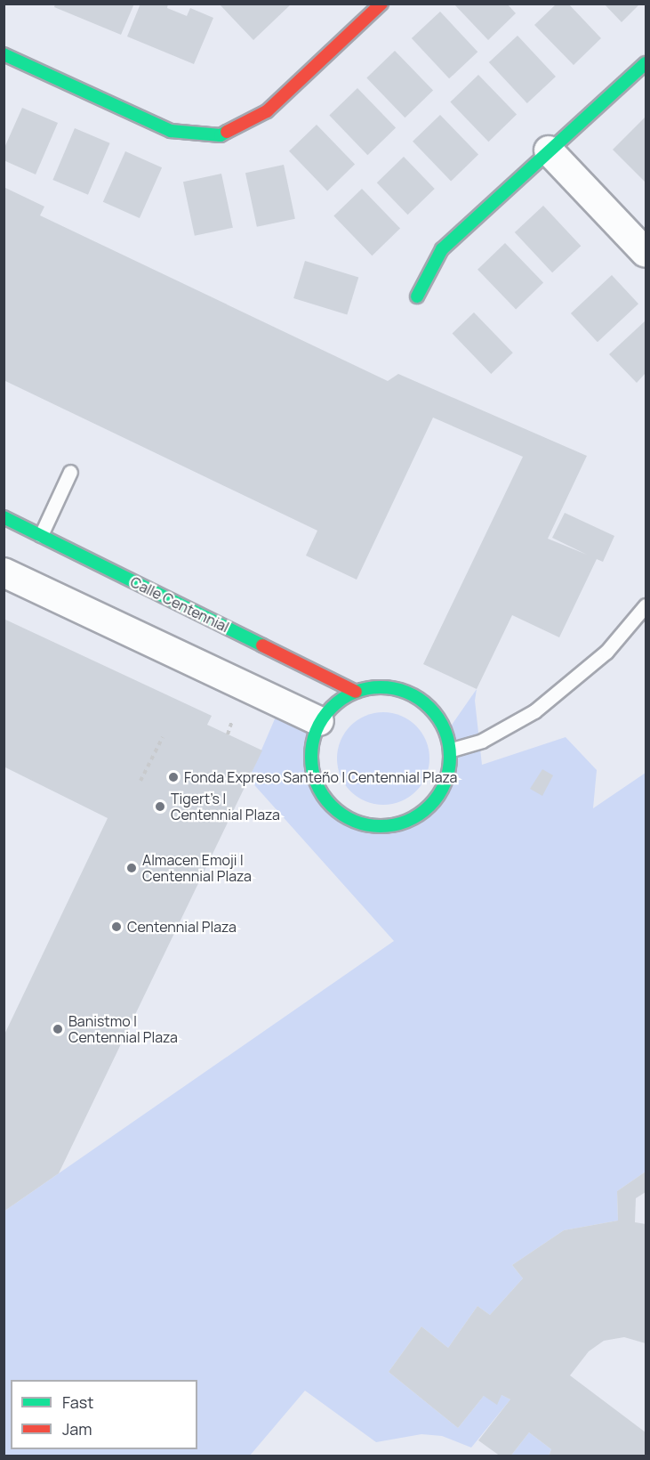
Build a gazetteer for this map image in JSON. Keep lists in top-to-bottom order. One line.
{"streets":{"street":["Calle Centennial"]},"places":["Fonda Expreso Santeño | Centennial Plaza","Tigert's | Centennial Plaza","Almacen Emoji | Centennial Plaza","Centennial Plaza","Banistmo | Centennial Plaza"],"legend":["Fast","Jam"]}
